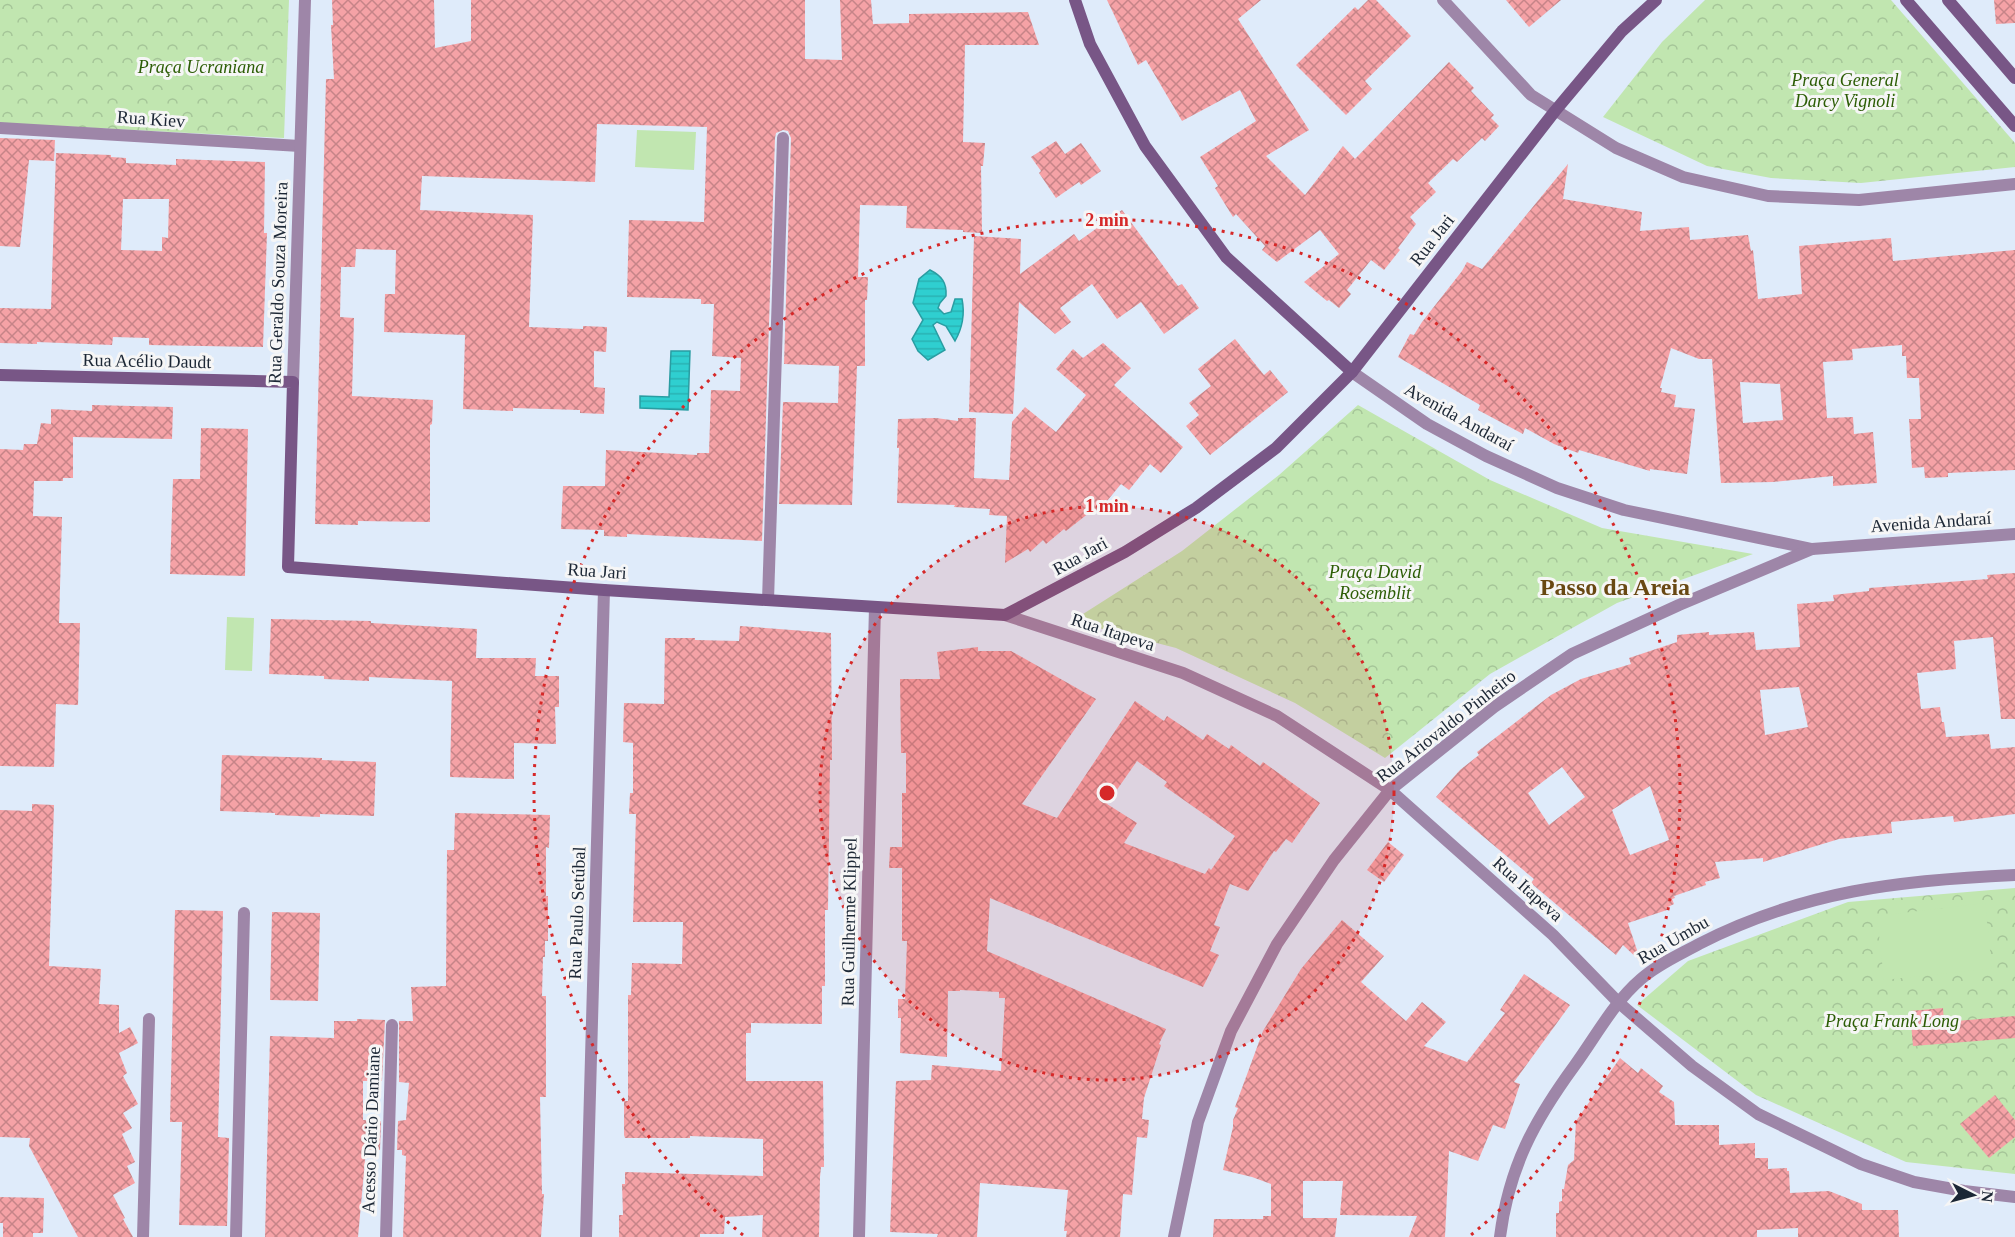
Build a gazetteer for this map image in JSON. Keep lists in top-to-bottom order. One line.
{"streets":{"street":["Rua Kiev","Rua Jari","Rua Geraldo Souza Moreira","Rua Acélio Daudt","Avenida Andaraí","Rua Itapeva","Rua Ariovaldo Pinheiro","Rua Paulo Setúbal","Rua Guilherme Klippel","Rua Umbu","Acesso Dário Damiane"]},"crossings":[["Rua Kiev","Rua Geraldo Souza Moreira"],["Rua Jari","Rua Geraldo Souza Moreira"],["Rua Jari","Avenida Andaraí"],["Rua Jari","Rua Itapeva"],["Rua Jari","Rua Paulo Setúbal"],["Rua Jari","Rua Guilherme Klippel"],["Rua Geraldo Souza Moreira","Rua Acélio Daudt"],["Avenida Andaraí","Rua Ariovaldo Pinheiro"],["Rua Itapeva","Rua Ariovaldo Pinheiro"],["Rua Itapeva","Rua Umbu"]],"districts":["Passo da Areia"],"parks":["Praça Ucraniana","Praça General Darcy Vignoli","Praça David Rosemblit","Praça Frank Long"],"north":"right","rings":["2 min","1 min"]}
